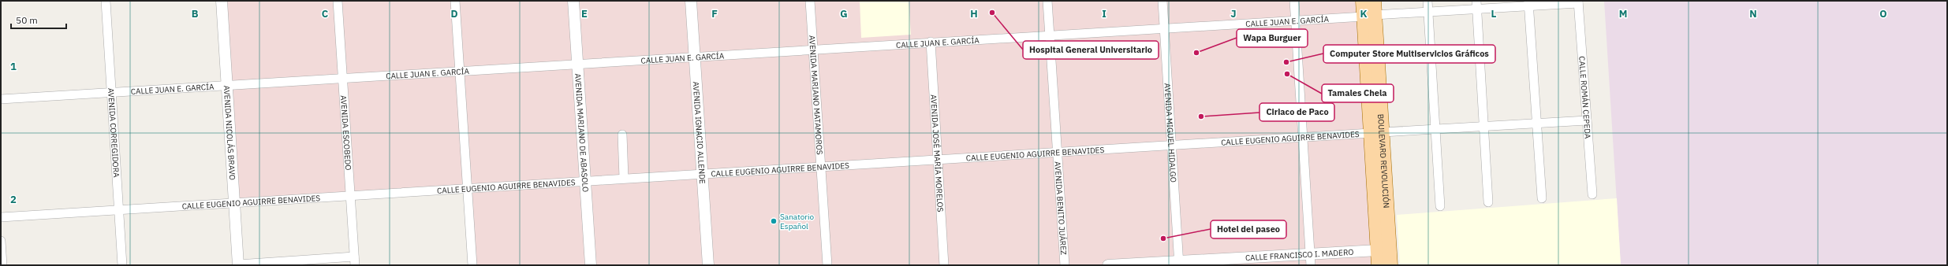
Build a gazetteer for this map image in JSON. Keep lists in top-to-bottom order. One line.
{"streets":{"main road":["BOULEVARD REVOLUCIÓN"],"street":["CALLE JUAN E. GARCÍA","AVENIDA MARIANO MATAMOROS","CALLE ROMÁN CEPEDA","AVENIDA CORREGIDORA","AVENIDA NICOLÁS BRAVO","AVENIDA ESCOBEDO","AVENIDA MARIANO DE ABASOLO","AVENIDA IGNACIO ALLENDE","AVENIDA MIGUEL HIDALGO","CALLE EUGENIO AGUIRRE BENAVIDES","AVENIDA JOSÉ MARÍA MORELOS","AVENIDA BENITO JUÁREZ","CALLE FRANCISCO I. MADERO"]},"crossings":[["CALLE JUAN E. GARCÍA","AVENIDA MARIANO MATAMOROS"],["CALLE JUAN E. GARCÍA","CALLE ROMÁN CEPEDA"],["CALLE JUAN E. GARCÍA","AVENIDA CORREGIDORA"],["CALLE JUAN E. GARCÍA","AVENIDA NICOLÁS BRAVO"],["CALLE JUAN E. GARCÍA","AVENIDA ESCOBEDO"],["CALLE JUAN E. GARCÍA","AVENIDA MARIANO DE ABASOLO"],["CALLE JUAN E. GARCÍA","AVENIDA IGNACIO ALLENDE"],["CALLE JUAN E. GARCÍA","AVENIDA MIGUEL HIDALGO"],["CALLE JUAN E. GARCÍA","AVENIDA JOSÉ MARÍA MORELOS"],["CALLE JUAN E. GARCÍA","AVENIDA BENITO JUÁREZ"],["AVENIDA MARIANO MATAMOROS","CALLE EUGENIO AGUIRRE BENAVIDES"],["CALLE ROMÁN CEPEDA","CALLE EUGENIO AGUIRRE BENAVIDES"],["AVENIDA CORREGIDORA","CALLE EUGENIO AGUIRRE BENAVIDES"],["AVENIDA NICOLÁS BRAVO","CALLE EUGENIO AGUIRRE BENAVIDES"],["AVENIDA ESCOBEDO","CALLE EUGENIO AGUIRRE BENAVIDES"],["AVENIDA MARIANO DE ABASOLO","CALLE EUGENIO AGUIRRE BENAVIDES"],["AVENIDA IGNACIO ALLENDE","CALLE EUGENIO AGUIRRE BENAVIDES"],["AVENIDA MIGUEL HIDALGO","CALLE EUGENIO AGUIRRE BENAVIDES"],["AVENIDA MIGUEL HIDALGO","CALLE FRANCISCO I. MADERO"],["CALLE EUGENIO AGUIRRE BENAVIDES","AVENIDA JOSÉ MARÍA MORELOS"],["CALLE EUGENIO AGUIRRE BENAVIDES","BOULEVARD REVOLUCIÓN"],["CALLE EUGENIO AGUIRRE BENAVIDES","AVENIDA BENITO JUÁREZ"]],"places":["Hospital General Universitario","Wapa Burguer","Computer Store Multiservicios Gráficos","Tamales Chela","Ciriaco de Paco","Sanatorio Español","Hotel del paseo"],"scale_bar":"50 m","grid":{"columns":["B","C","D","E","F","G","H","I","J","K","L","M","N","O"],"rows":["1","2"]}}
